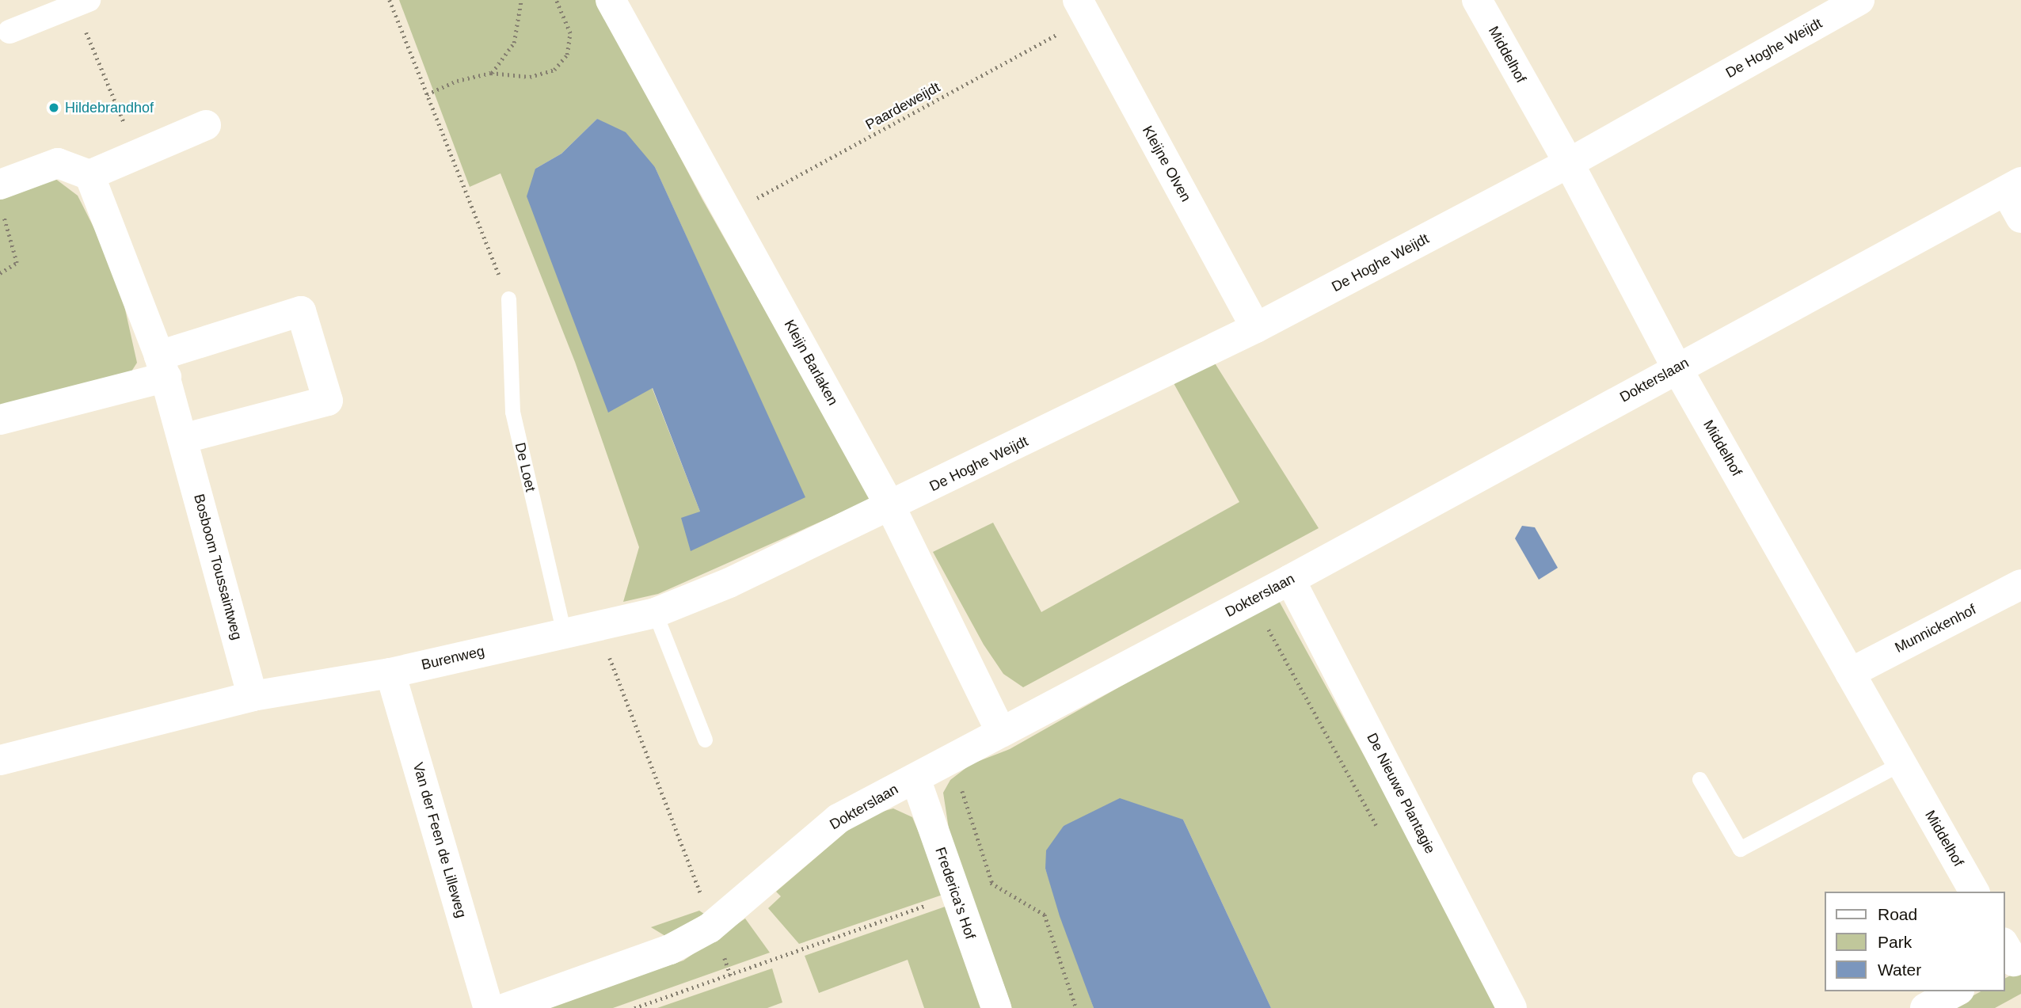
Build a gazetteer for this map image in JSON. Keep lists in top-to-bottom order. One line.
{"streets":{"street":["De Hoghe Weijdt","Middelhof","Kleijne Olven","Kleijn Barlaken","Dokterslaan","Bosboom Toussaintweg","Munnickenhof","Burenweg","De Nieuwe Plantagie","Van der Feen de Lilleweg","Frederica's Hof"],"lane":["De Loet"],"path":["Paardeweijdt"]},"crossings":[["De Hoghe Weijdt","Middelhof"],["De Hoghe Weijdt","Kleijne Olven"],["De Hoghe Weijdt","Kleijn Barlaken"],["De Hoghe Weijdt","Burenweg"],["Middelhof","Dokterslaan"],["Middelhof","Munnickenhof"],["Paardeweijdt","Kleijne Olven"],["Paardeweijdt","Kleijn Barlaken"],["Kleijn Barlaken","Dokterslaan"],["Kleijn Barlaken","Burenweg"],["Dokterslaan","De Nieuwe Plantagie"],["Dokterslaan","Frederica's Hof"],["De Loet","Burenweg"],["Bosboom Toussaintweg","Burenweg"],["Burenweg","Van der Feen de Lilleweg"]],"places":["Hildebrandhof"],"legend":["Road","Park","Water"]}
